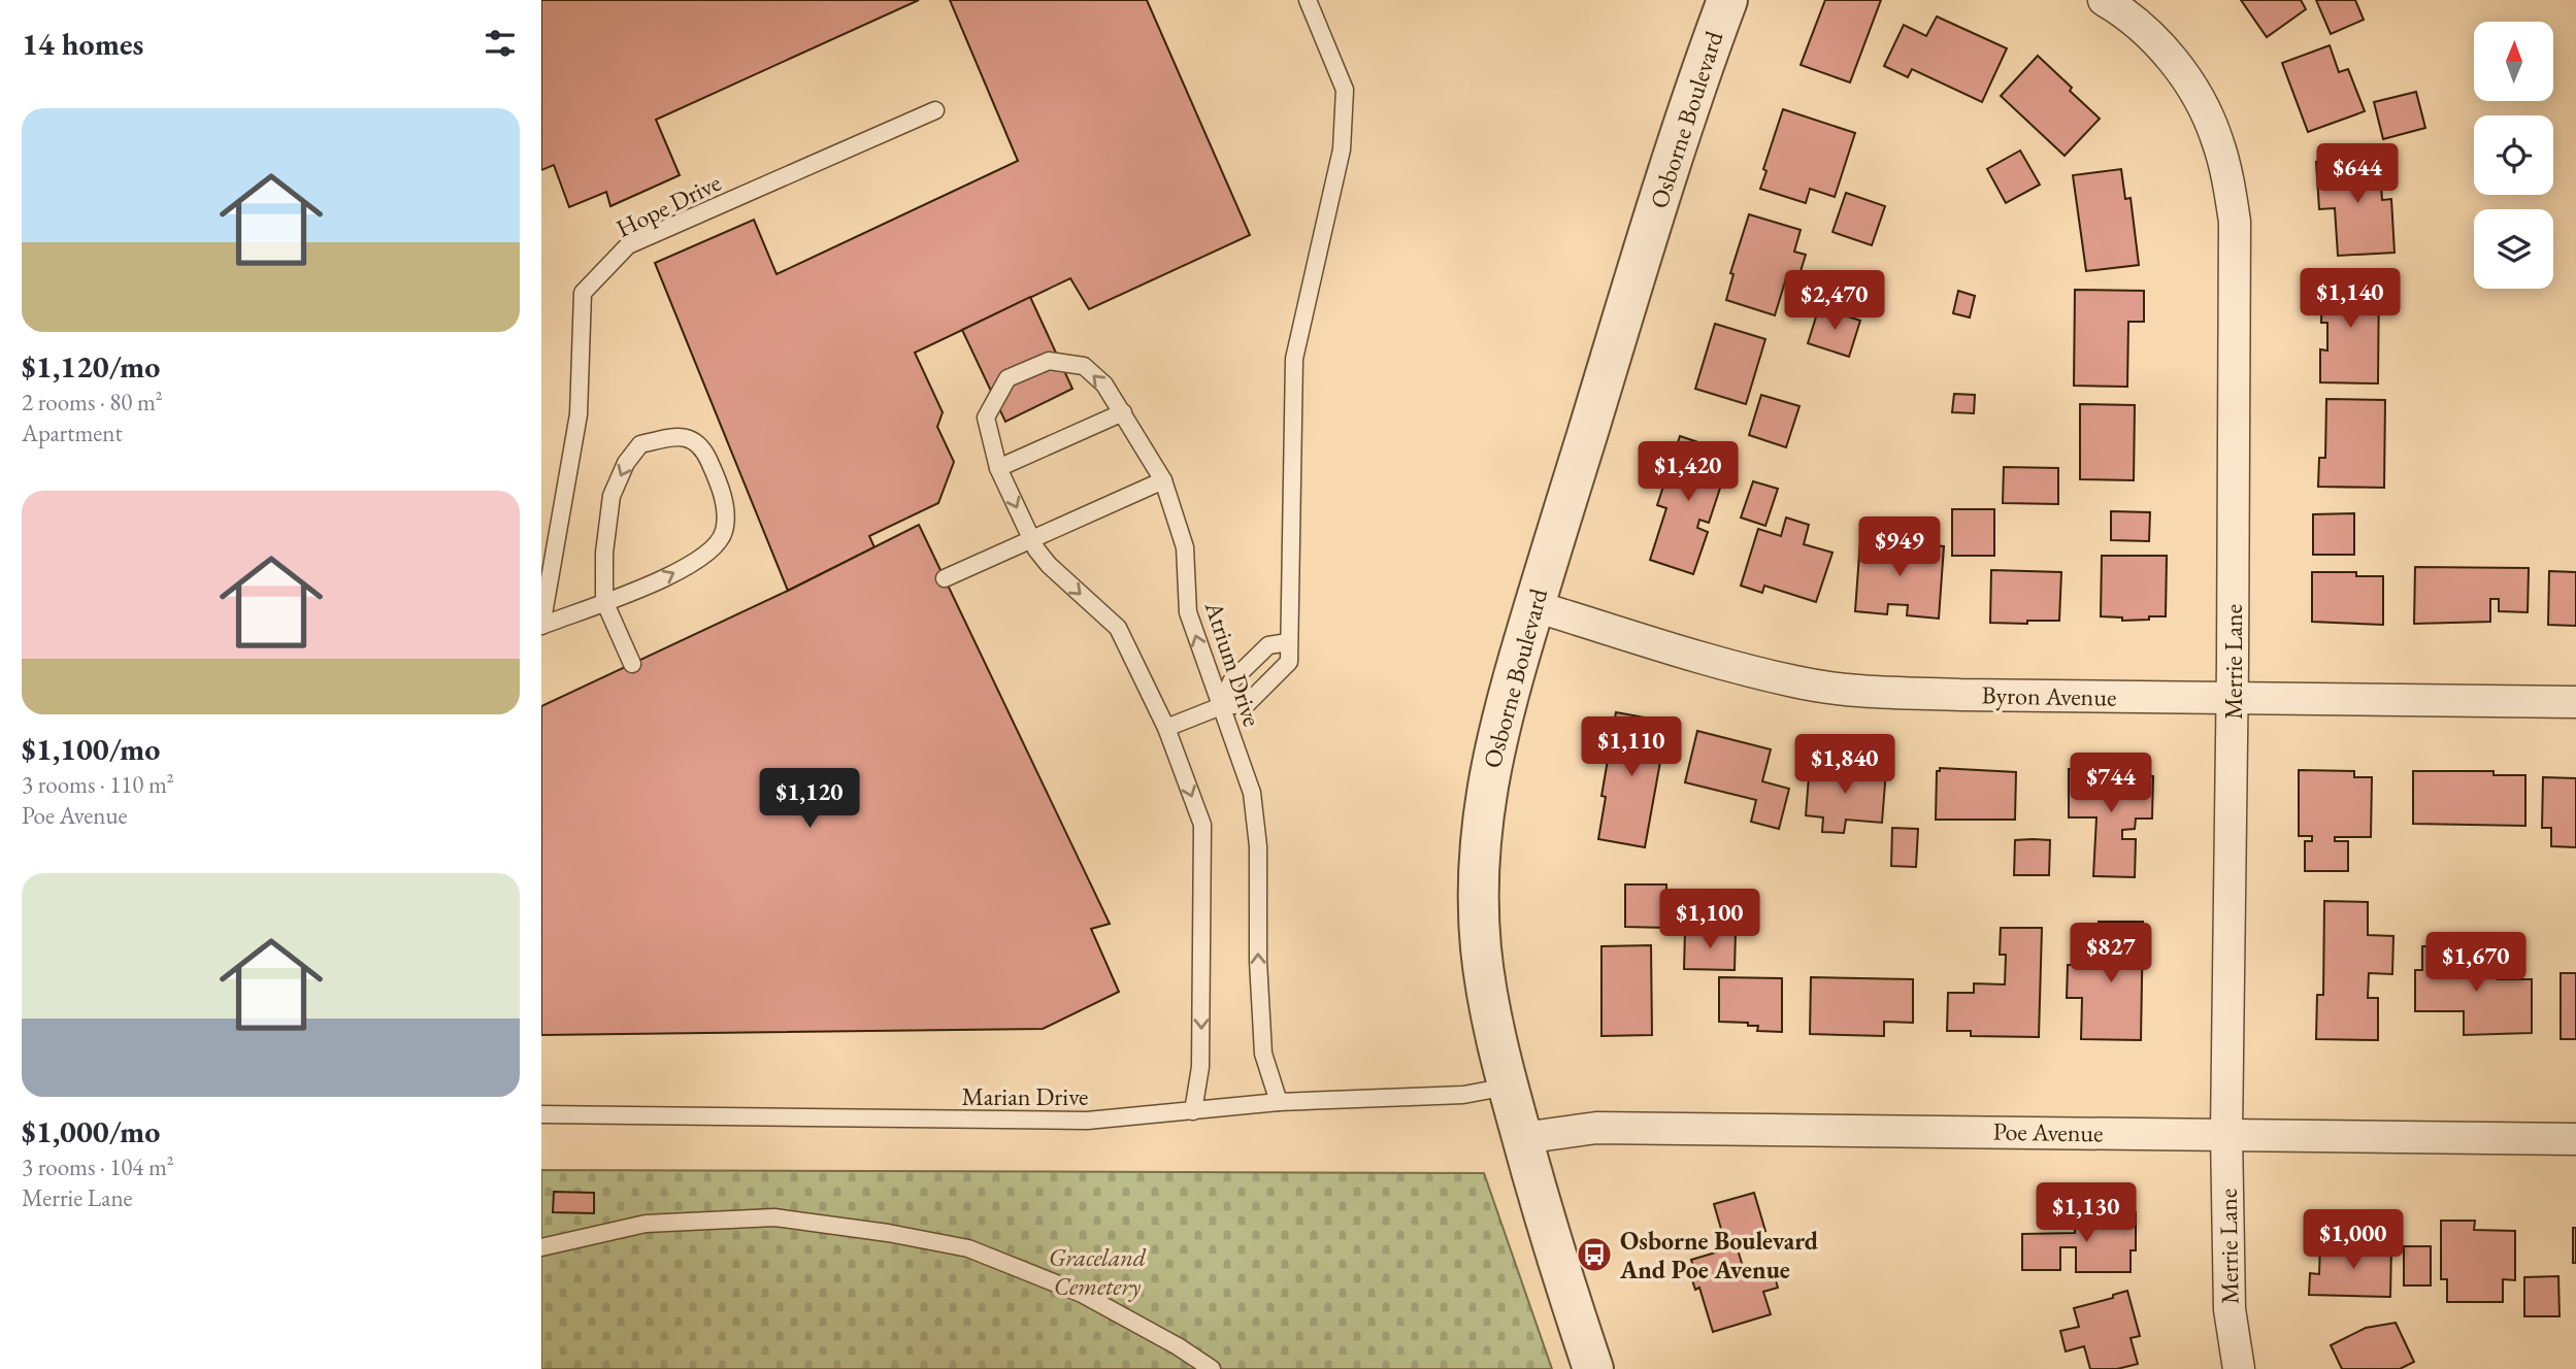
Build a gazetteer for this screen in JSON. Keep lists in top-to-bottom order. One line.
{"streets":{"street":["Osborne Boulevard","Merrie Lane","Byron Avenue","Poe Avenue"],"lane":["Hope Drive","Atrium Drive","Marian Drive"]},"crossings":[["Osborne Boulevard","Byron Avenue"],["Osborne Boulevard","Marian Drive"],["Osborne Boulevard","Poe Avenue"],["Merrie Lane","Byron Avenue"],["Merrie Lane","Poe Avenue"],["Atrium Drive","Marian Drive"]],"parks":["Graceland Cemetery"],"places":{"bus stop":["Osborne Boulevard And Poe Avenue"]},"north":"top","page":{"heading":"14 homes","list":[{"name":"$1,120/mo","note":"2 rooms · 80 m² · Apartment"},{"name":"$1,100/mo","note":"3 rooms · 110 m² · Poe Avenue"},{"name":"$1,000/mo","note":"3 rooms · 104 m² · Merrie Lane"}],"price":["$644","$1,140","$2,470","$1,420","$949","$1,110","$1,840","$744","$1,120","$1,100","$827","$1,670","$1,130","$1,000"]}}
